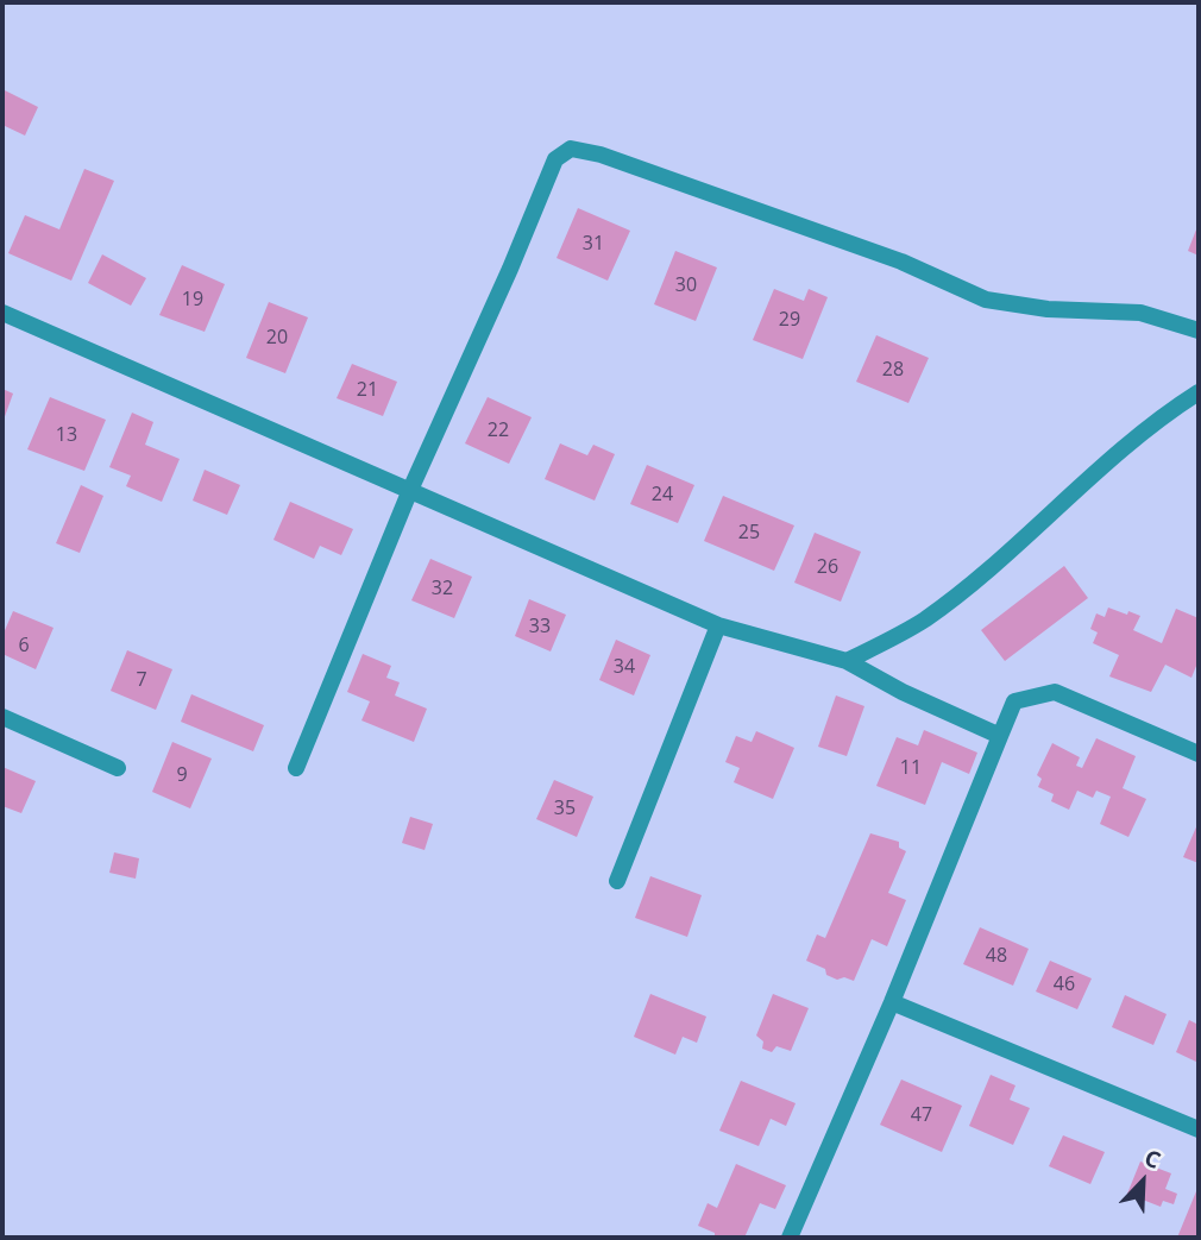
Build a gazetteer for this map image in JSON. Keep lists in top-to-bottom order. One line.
{"house_numbers":["31","30","19","29","20","28","21","22","13","24","25","26","32","33","6","34","7","11","9","35","48","46","47"],"north":"top right"}
